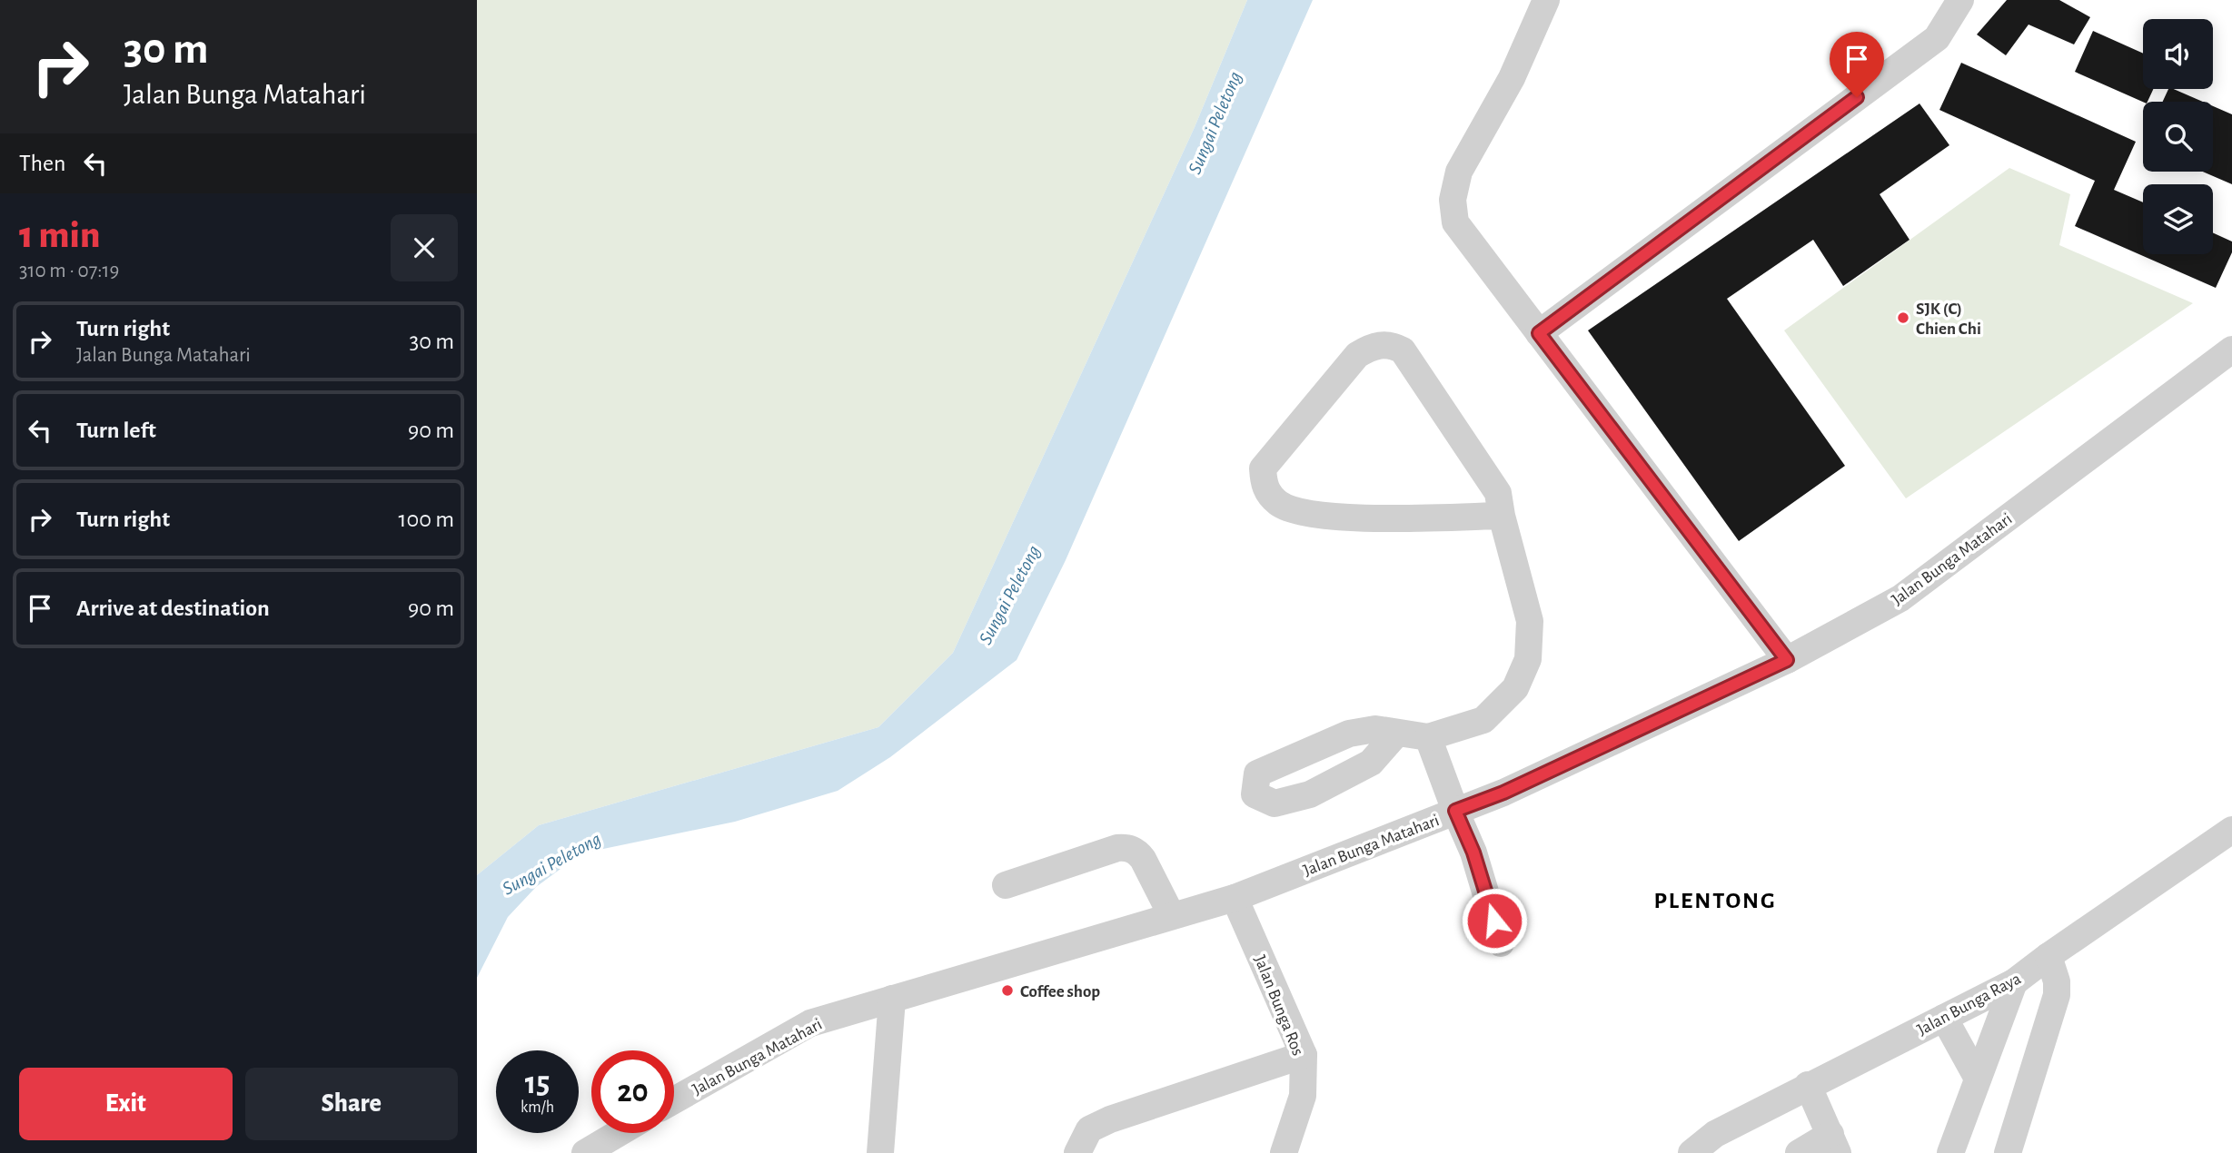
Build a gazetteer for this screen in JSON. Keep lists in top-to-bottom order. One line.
{"streets":{"street":["Jalan Bunga Matahari","Jalan Bunga Raya","Jalan Bunga Ros"]},"crossings":[["Jalan Bunga Matahari","Jalan Bunga Ros"]],"districts":["PLENTONG"],"water":["Sungai Peletong"],"places":["SJK (C) Chien Chi","Coffee shop"],"page":{"turn":["30 m","Jalan Bunga Matahari"],"then":"Then","heading":["1 min","310 m · 07:19"],"list":[{"name":"Turn right","note":"Jalan Bunga Matahari","value":"30 m"},{"name":"Turn left","value":"90 m"},{"name":"Turn right","value":"100 m"},{"name":"Arrive at destination","value":"90 m"}],"speed":"15 km/h","limit":"20","buttons":["Exit","Share"]}}
